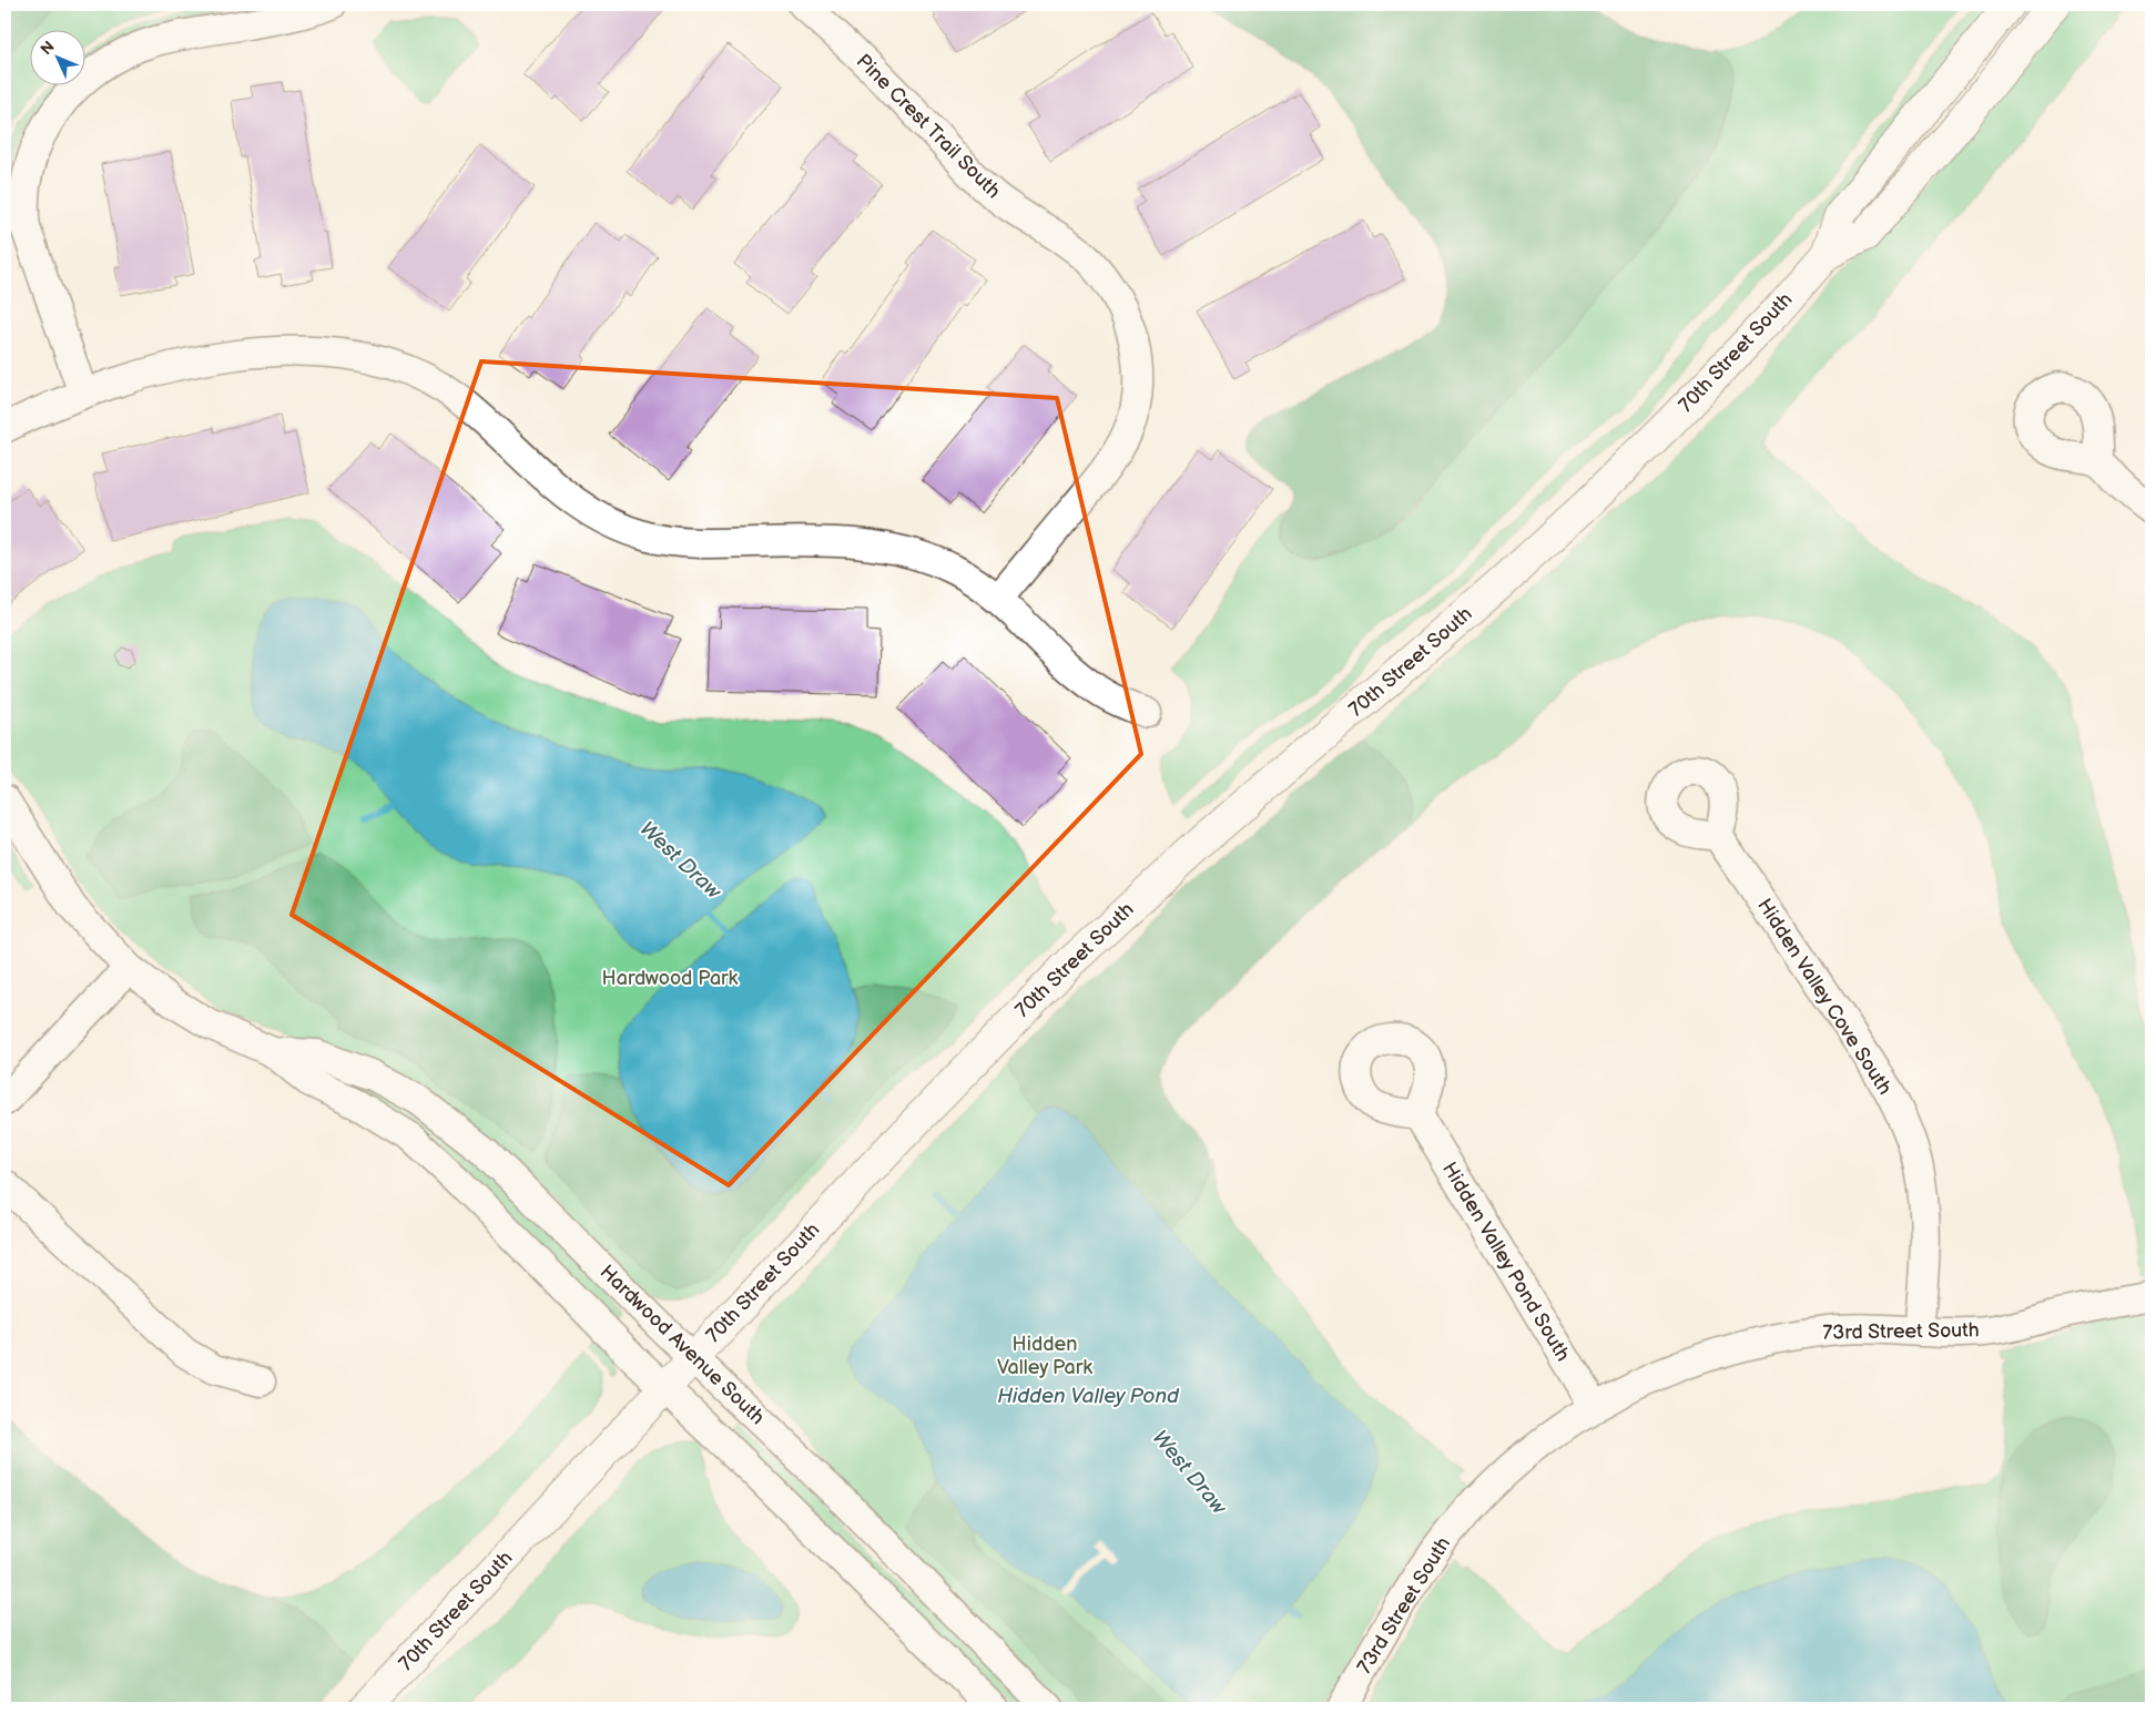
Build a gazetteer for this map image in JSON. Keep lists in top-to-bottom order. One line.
{"streets":{"main road":["70th Street South"],"street":["Pine Crest Trail South","Hidden Valley Cove South","Hidden Valley Pond South","73rd Street South","Hardwood Avenue South"]},"crossings":[["70th Street South","Hardwood Avenue South"],["Hidden Valley Cove South","73rd Street South"],["Hidden Valley Pond South","73rd Street South"]],"water":["West Draw","Hidden Valley Pond"],"parks":["Hardwood Park","Hidden Valley Park"],"north":"top left"}
